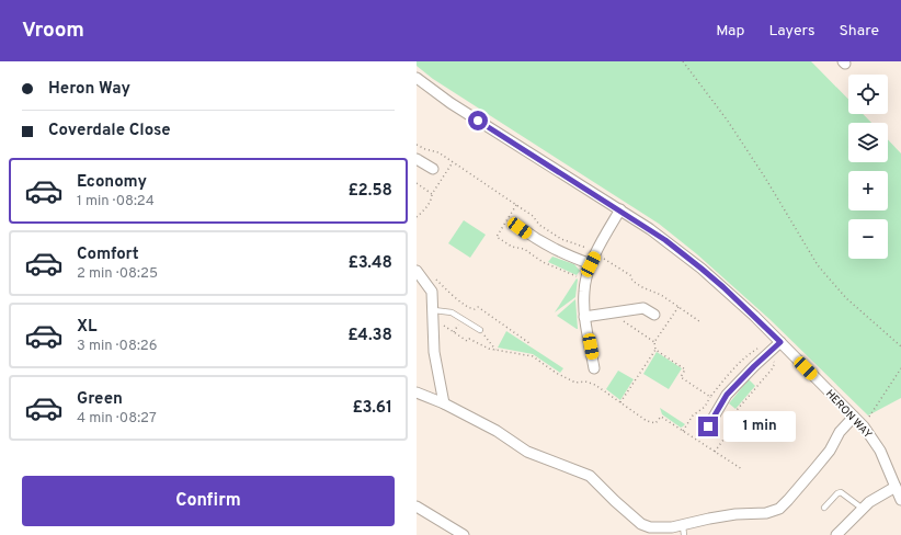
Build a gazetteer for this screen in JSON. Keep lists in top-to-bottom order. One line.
{"streets":{"street":["HERON WAY"]},"page":{"header":"Vroom","nav":["Map","Layers","Share"],"banner":["Heron Way","Coverdale Close"],"map_buttons":["+","−"],"list":[{"name":"Economy","note":"1 min · 08:24","value":"£2.58"},{"name":"Comfort","note":"2 min · 08:25","value":"£3.48"},{"name":"XL","note":"3 min · 08:26","value":"£4.38"},{"name":"Green","note":"4 min · 08:27","value":"£3.61"}],"bubble":"1 min","buttons":"Confirm"}}
